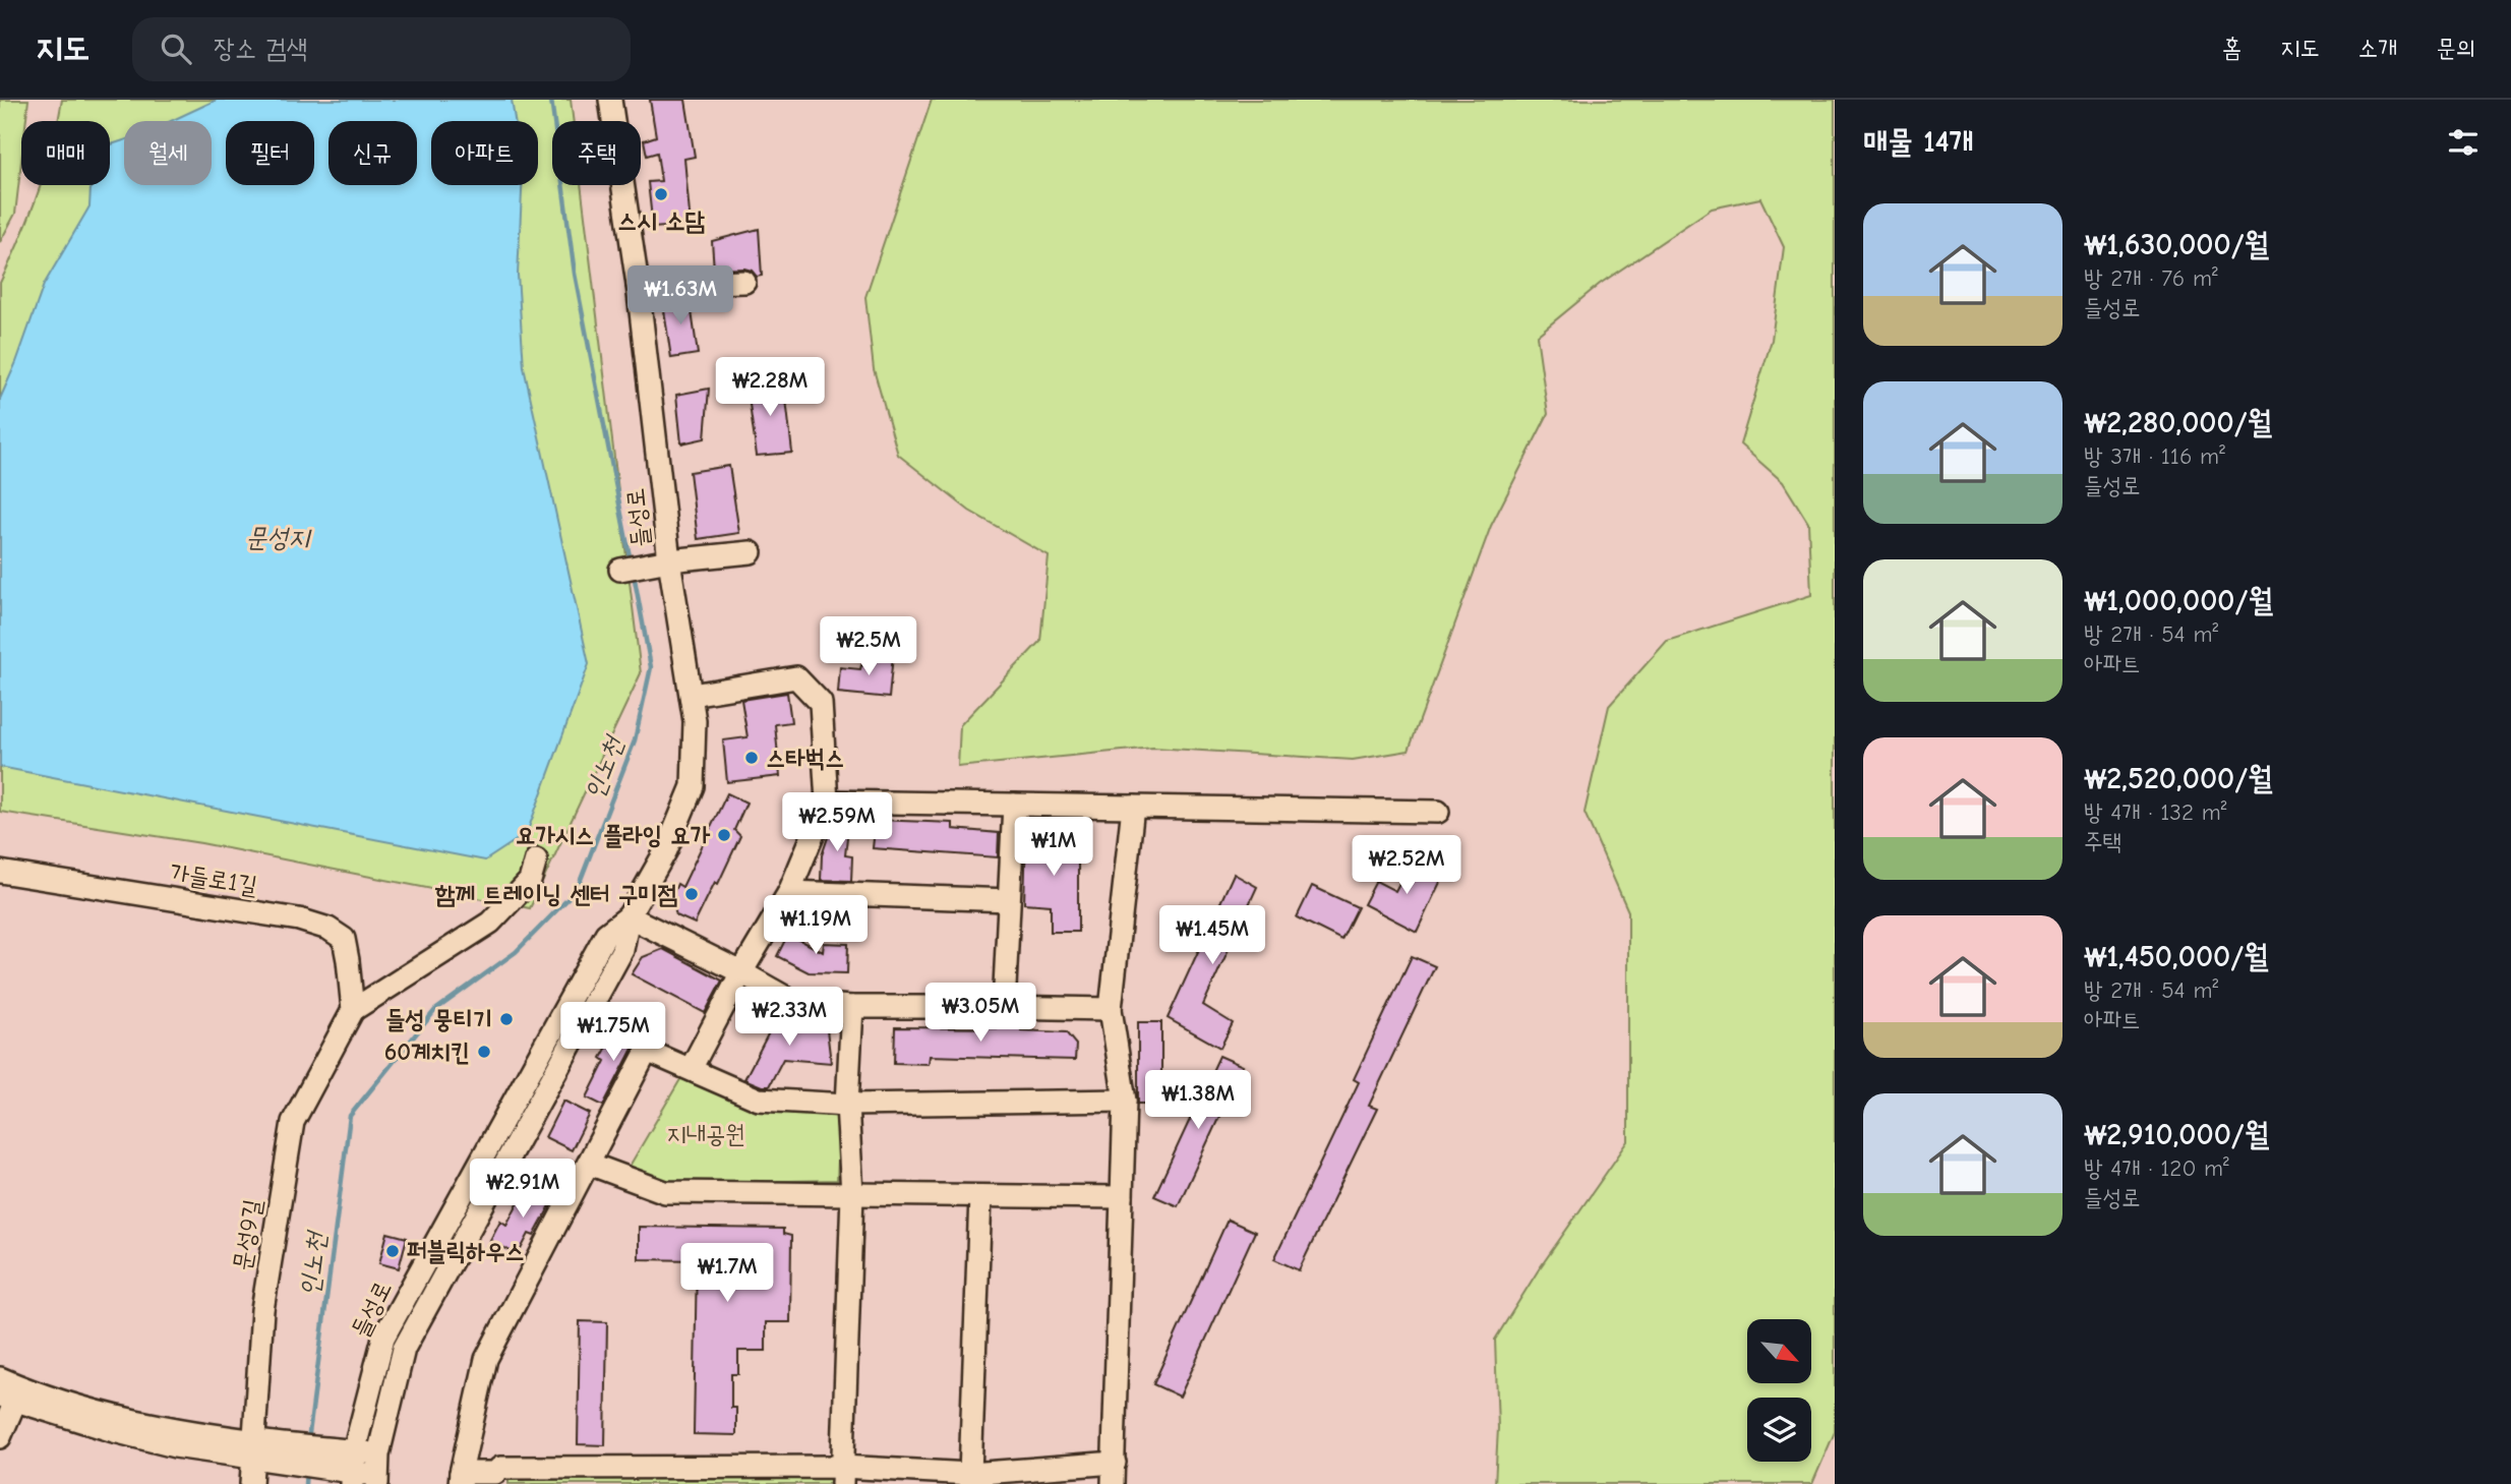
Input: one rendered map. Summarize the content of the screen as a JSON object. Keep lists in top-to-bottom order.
{
  "streets": {
    "street": ["들성로", "가들로1길", "문성9길"]
  },
  "crossings": [
    ["가들로1길", "문성9길"]
  ],
  "water": ["문성지", "인노천"],
  "parks": ["지내공원"],
  "places": [
    "스시 소담",
    "스타벅스",
    "요가시스 플라잉 요가",
    "함께 트레이닝 센터 구미점",
    "들성 뭉티기",
    "60계치킨",
    "퍼블릭하우스"
  ],
  "north": "bottom right",
  "page": {
    "header": "지도",
    "search": "장소 검색",
    "nav": [
      "홈",
      "지도",
      "소개",
      "문의"
    ],
    "heading": "매물 14개",
    "chip": [
      "매매",
      "월세",
      "필터",
      "신규",
      "아파트",
      "주택"
    ],
    "list": [
      {
        "name": "₩1,630,000/월",
        "note": "방 2개 · 76 m² · 들성로"
      },
      {
        "name": "₩2,280,000/월",
        "note": "방 3개 · 116 m² · 들성로"
      },
      {
        "name": "₩1,000,000/월",
        "note": "방 2개 · 54 m² · 아파트"
      },
      {
        "name": "₩2,520,000/월",
        "note": "방 4개 · 132 m² · 주택"
      },
      {
        "name": "₩1,450,000/월",
        "note": "방 2개 · 54 m² · 아파트"
      },
      {
        "name": "₩2,910,000/월",
        "note": "방 4개 · 120 m² · 들성로"
      }
    ],
    "price": [
      "₩1.63M",
      "₩2.28M",
      "₩2.5M",
      "₩2.59M",
      "₩1M",
      "₩2.52M",
      "₩1.19M",
      "₩1.45M",
      "₩3.05M",
      "₩2.33M",
      "₩1.75M",
      "₩1.38M",
      "₩2.91M",
      "₩1.7M"
    ]
  }
}
